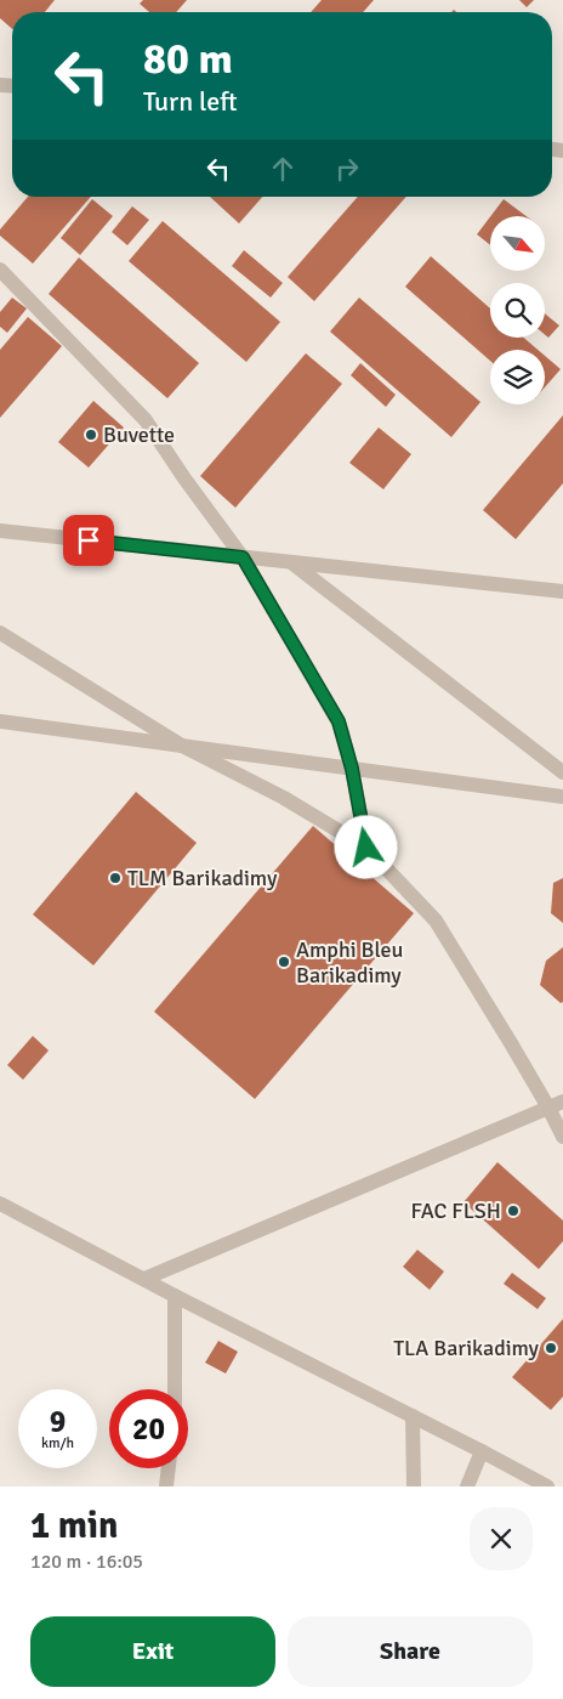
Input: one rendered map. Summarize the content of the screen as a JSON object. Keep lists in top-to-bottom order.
{
  "places": [
    "Buvette",
    "TLM Barikadimy",
    "Amphi Bleu Barikadimy",
    "FAC FLSH",
    "TLA Barikadimy"
  ],
  "north": "bottom right",
  "page": {
    "turn": ["80 m", "Turn left"],
    "speed": "9 km/h",
    "limit": "20",
    "heading": ["1 min", "120 m · 16:05"],
    "buttons": ["Exit", "Share"]
  }
}
